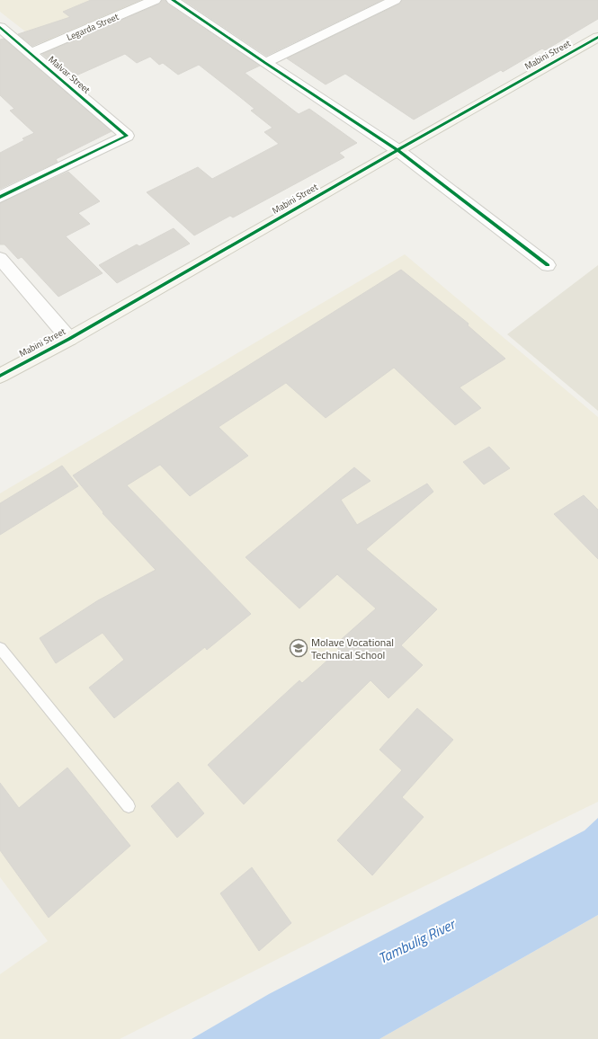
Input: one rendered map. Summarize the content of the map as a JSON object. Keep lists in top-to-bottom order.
{
  "streets": {
    "street": ["Legarda Street", "Mabini Street", "Malvar Street"]
  },
  "crossings": [
    ["Legarda Street", "Malvar Street"]
  ],
  "water": ["Tambulig River"],
  "places": {
    "school or university": ["Molave Vocational Technical School"]
  }
}
